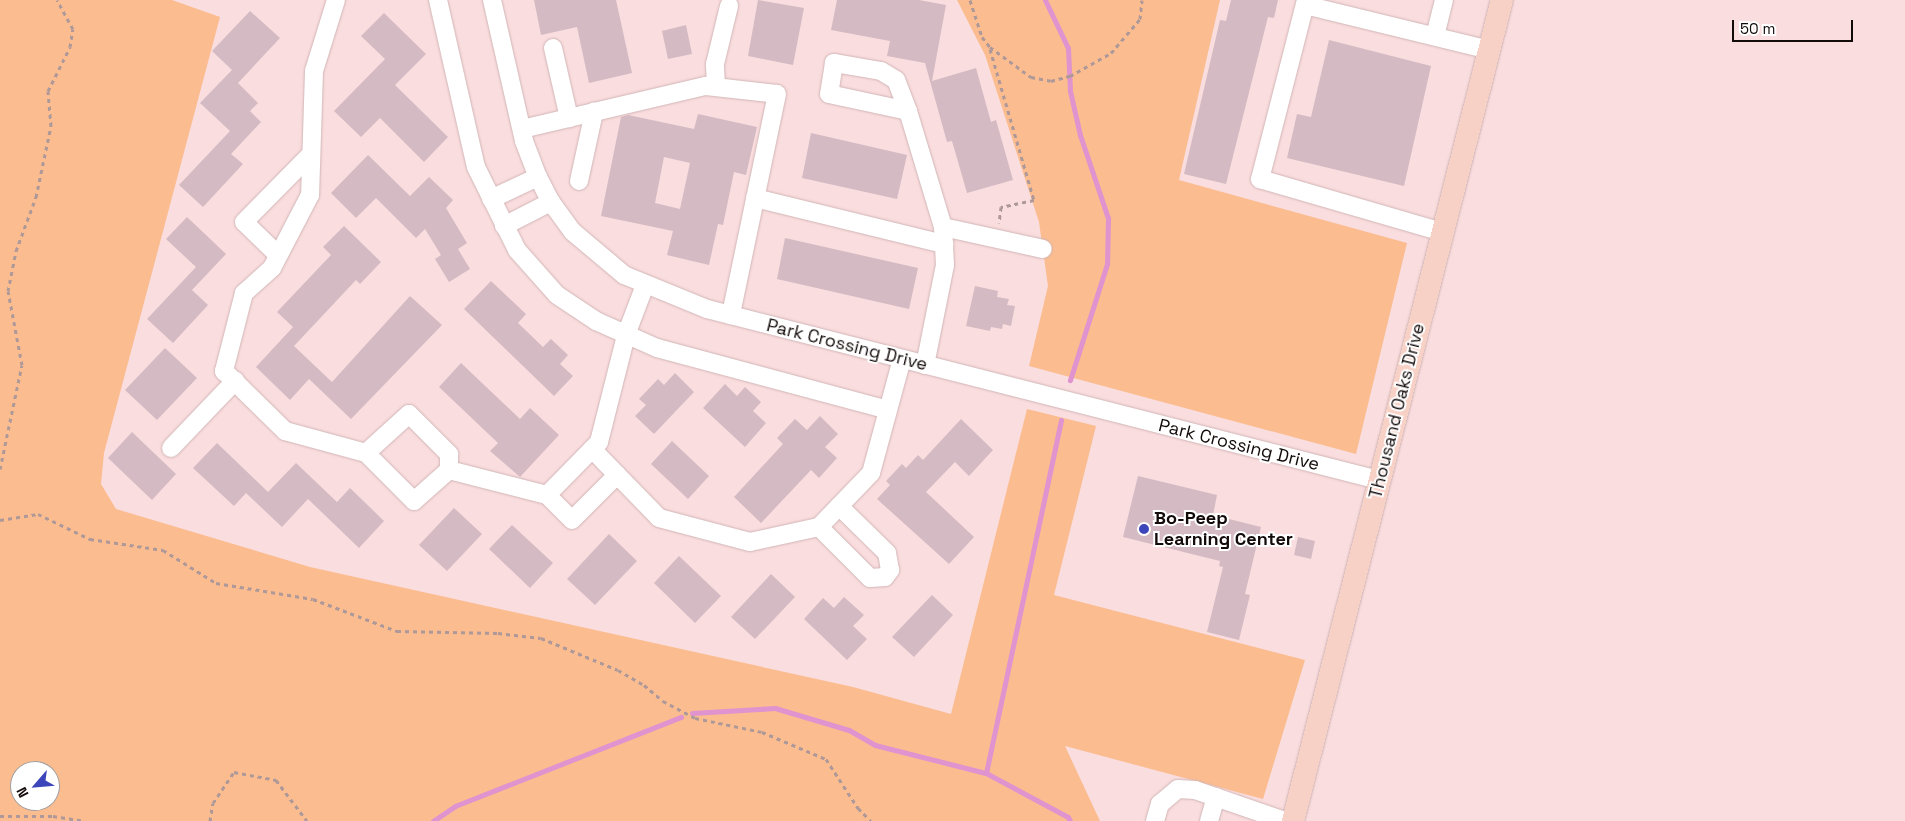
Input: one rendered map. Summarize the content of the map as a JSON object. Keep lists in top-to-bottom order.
{
  "streets": {
    "main road": ["Thousand Oaks Drive"],
    "street": ["Park Crossing Drive"]
  },
  "crossings": [
    ["Park Crossing Drive", "Thousand Oaks Drive"]
  ],
  "places": ["Bo-Peep Learning Center"],
  "scale_bar": "50 m",
  "north": "bottom left"
}
